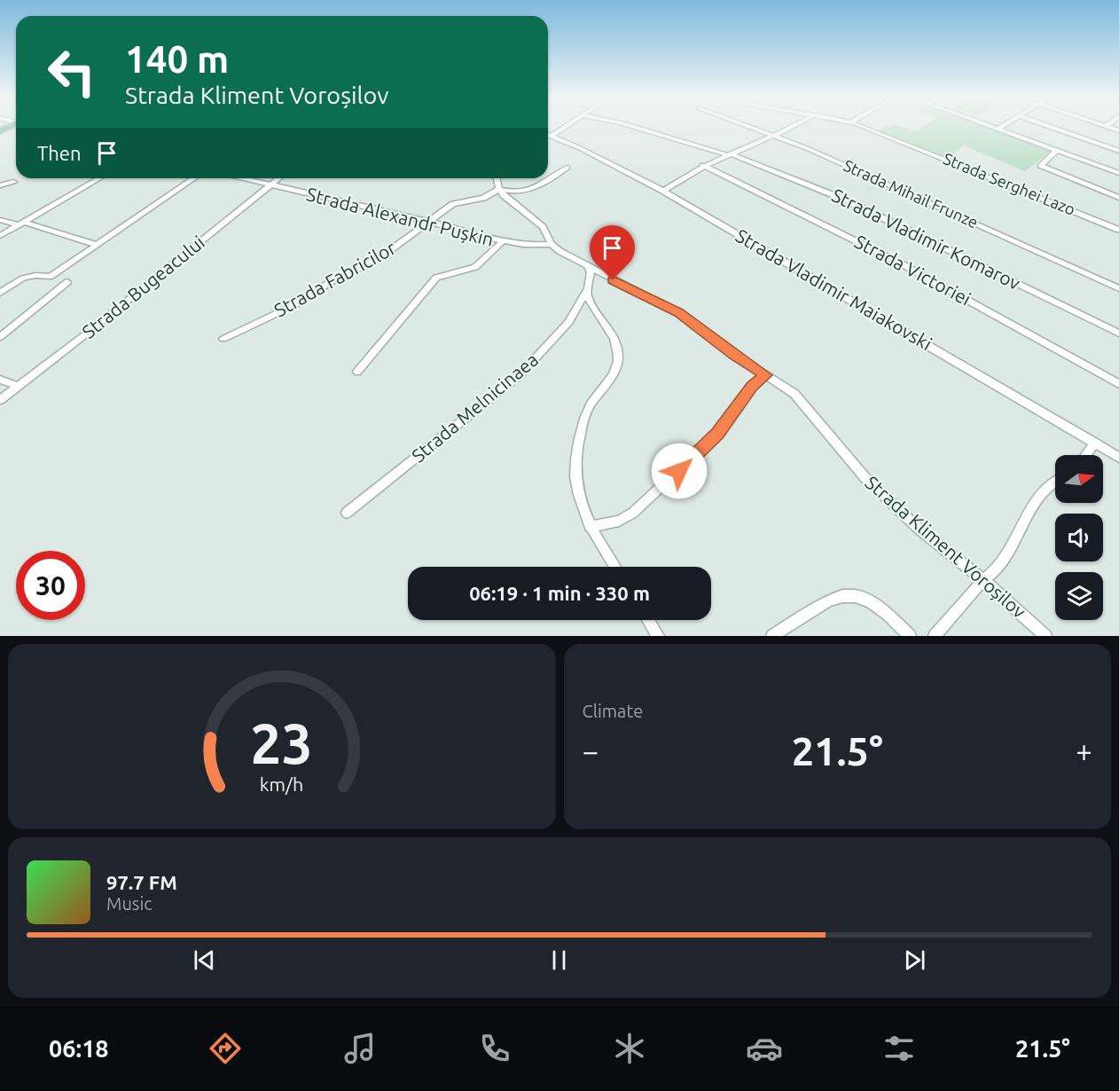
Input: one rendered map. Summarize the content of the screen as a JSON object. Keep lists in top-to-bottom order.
{
  "streets": {
    "street": [
      "Strada Serghei Lazo",
      "Strada Mihail Frunze",
      "Strada Alexandr Pușkin",
      "Strada Vladimir Komarov",
      "Strada Victoriei",
      "Strada Fabricilor",
      "Strada Bugeacului",
      "Strada Vladimir Maiakovski",
      "Strada Melnicinaea",
      "Strada Kliment Voroșilov"
    ]
  },
  "crossings": [
    ["Strada Alexandr Pușkin", "Strada Fabricilor"],
    ["Strada Alexandr Pușkin", "Strada Bugeacului"],
    ["Strada Alexandr Pușkin", "Strada Kliment Voroșilov"],
    ["Strada Fabricilor", "Strada Kliment Voroșilov"]
  ],
  "north": "right",
  "page": {
    "turn": ["140 m", "Strada Kliment Voroșilov"],
    "then": "Then",
    "limit": "30",
    "trip": "06:19 · 1 min · 330 m",
    "tile": "Climate",
    "heat": ["−", "21.5°", "+"],
    "song": ["97.7 FM", "Music"],
    "tabs": ["06:18", "21.5°"],
    "gauge": ["23", "km/h"]
  }
}
